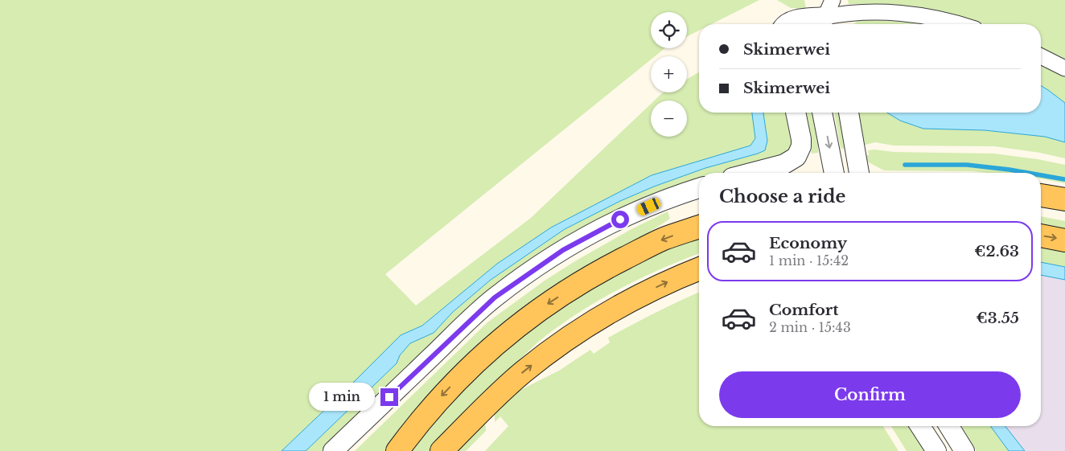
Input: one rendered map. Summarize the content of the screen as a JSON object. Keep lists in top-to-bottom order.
{
  "page": {
    "map_buttons": ["+", "−"],
    "banner": ["Skimerwei", "Skimerwei"],
    "heading": "Choose a ride",
    "list": [
      {
        "name": "Economy",
        "note": "1 min · 15:42",
        "value": "€2.63"
      },
      {
        "name": "Comfort",
        "note": "2 min · 15:43",
        "value": "€3.55"
      }
    ],
    "buttons": "Confirm",
    "bubble": "1 min"
  }
}
